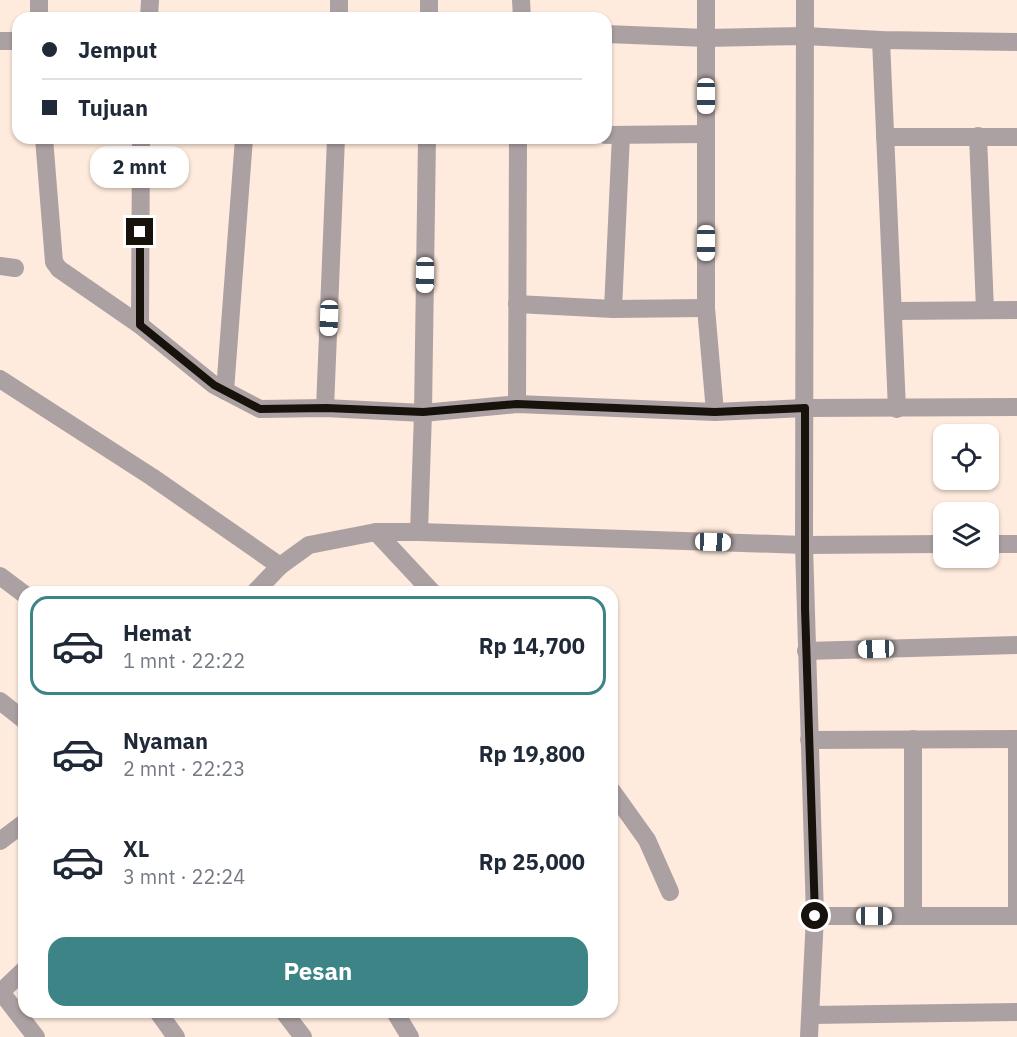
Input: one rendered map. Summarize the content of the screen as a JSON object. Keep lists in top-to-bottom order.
{
  "page": {
    "banner": ["Jemput", "Tujuan"],
    "bubble": "2 mnt",
    "list": [
      {
        "name": "Hemat",
        "note": "1 mnt · 22:22",
        "value": "Rp 14,700"
      },
      {
        "name": "Nyaman",
        "note": "2 mnt · 22:23",
        "value": "Rp 19,800"
      },
      {
        "name": "XL",
        "note": "3 mnt · 22:24",
        "value": "Rp 25,000"
      }
    ],
    "buttons": "Pesan"
  }
}
